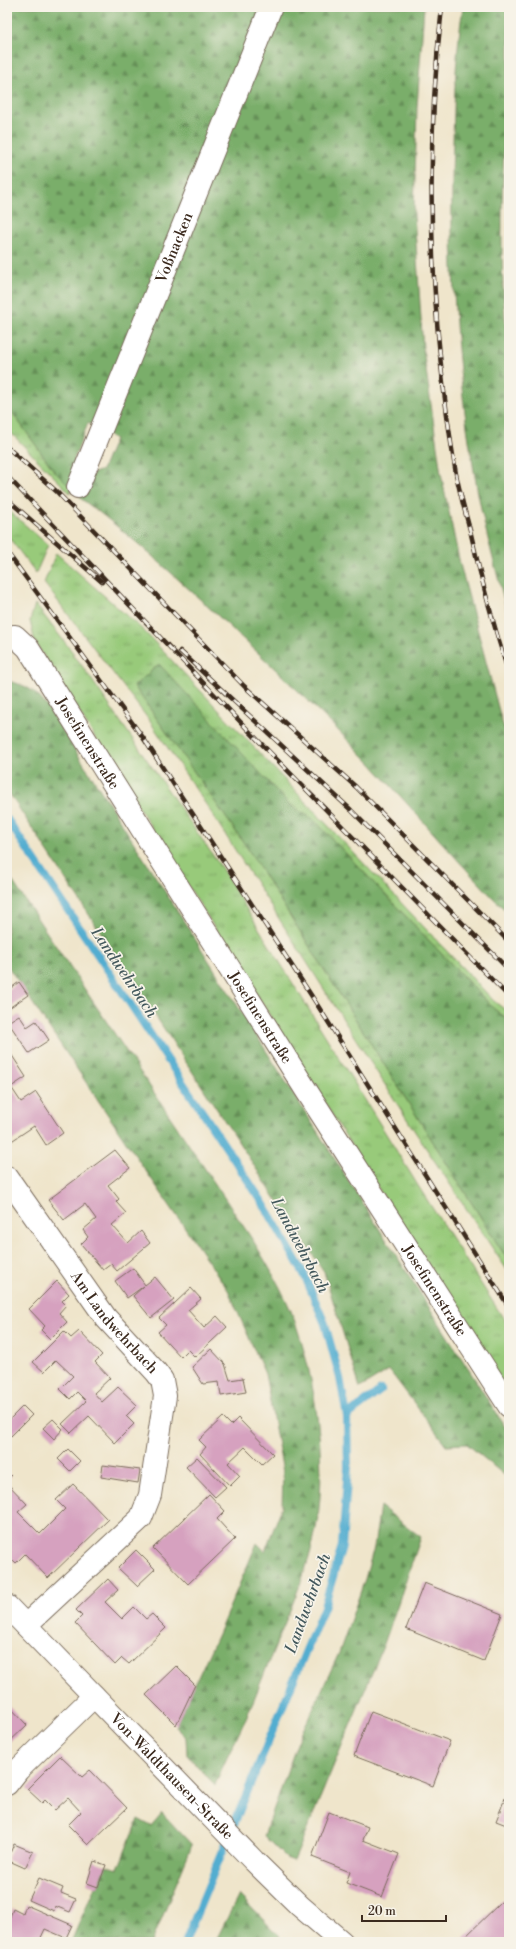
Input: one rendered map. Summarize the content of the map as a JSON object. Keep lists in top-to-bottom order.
{
  "streets": {
    "street": [
      "Voßnacken",
      "Josefinenstraße",
      "Am Landwehrbach",
      "Von-Waldthausen-Straße"
    ]
  },
  "crossings": [
    ["Am Landwehrbach", "Von-Waldthausen-Straße"]
  ],
  "water": ["Landwehrbach"],
  "scale_bar": "20 m"
}
